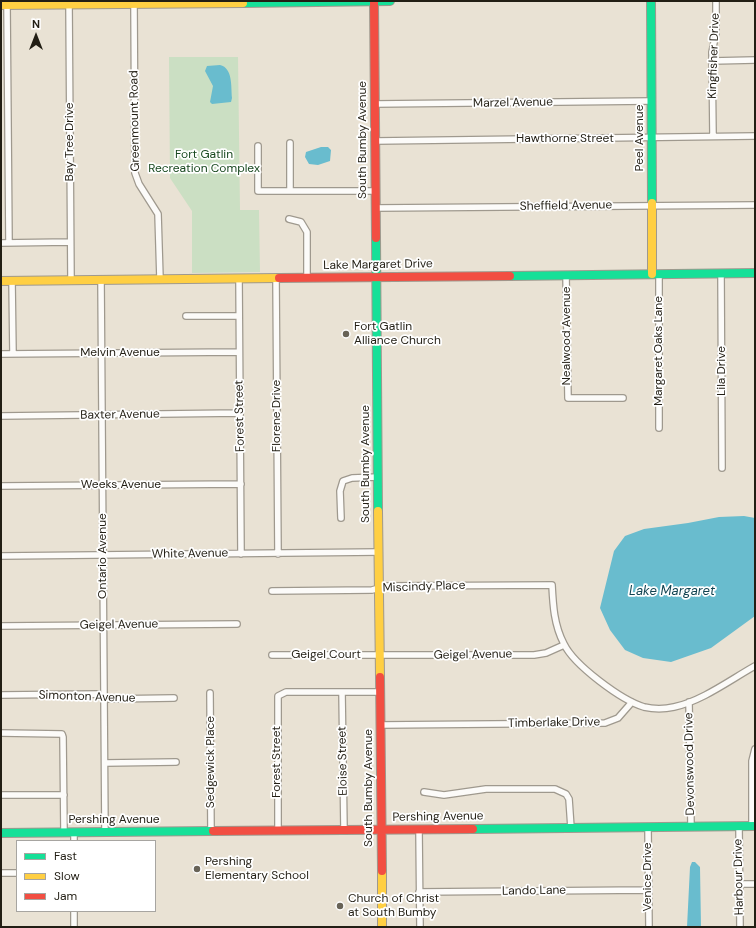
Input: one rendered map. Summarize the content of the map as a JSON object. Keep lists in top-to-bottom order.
{
  "streets": {
    "street": [
      "Kingfisher Drive",
      "Marzel Avenue",
      "Greenmount Road",
      "Peel Avenue",
      "Hawthorne Street",
      "South Bumby Avenue",
      "Bay Tree Drive",
      "Sheffield Avenue",
      "Lake Margaret Drive",
      "Nealwood Avenue",
      "Margaret Oaks Lane",
      "Melvin Avenue",
      "Lila Drive",
      "Baxter Avenue",
      "Forest Street",
      "Florene Drive",
      "Weeks Avenue",
      "White Avenue",
      "Ontario Avenue",
      "Miscindy Place",
      "Geigel Avenue",
      "Geigel Court",
      "Simonton Avenue",
      "Timberlake Drive",
      "Eloise Street",
      "Sedgewick Place",
      "Devonswood Drive",
      "Pershing Avenue",
      "Venice Drive",
      "Harbour Drive",
      "Lando Lane"
    ]
  },
  "crossings": [
    ["Kingfisher Drive", "Hawthorne Street"],
    ["Marzel Avenue", "Peel Avenue"],
    ["Marzel Avenue", "South Bumby Avenue"],
    ["Greenmount Road", "Lake Margaret Drive"],
    ["Peel Avenue", "Hawthorne Street"],
    ["Peel Avenue", "Sheffield Avenue"],
    ["Peel Avenue", "Lake Margaret Drive"],
    ["Peel Avenue", "Margaret Oaks Lane"],
    ["Hawthorne Street", "South Bumby Avenue"],
    ["South Bumby Avenue", "Sheffield Avenue"],
    ["South Bumby Avenue", "Lake Margaret Drive"],
    ["South Bumby Avenue", "White Avenue"],
    ["South Bumby Avenue", "Miscindy Place"],
    ["South Bumby Avenue", "Geigel Avenue"],
    ["South Bumby Avenue", "Geigel Court"],
    ["South Bumby Avenue", "Timberlake Drive"],
    ["South Bumby Avenue", "Pershing Avenue"],
    ["Bay Tree Drive", "Lake Margaret Drive"],
    ["Lake Margaret Drive", "Nealwood Avenue"],
    ["Lake Margaret Drive", "Margaret Oaks Lane"],
    ["Lake Margaret Drive", "Lila Drive"],
    ["Lake Margaret Drive", "Forest Street"],
    ["Lake Margaret Drive", "Florene Drive"],
    ["Lake Margaret Drive", "Ontario Avenue"],
    ["Melvin Avenue", "Forest Street"],
    ["Melvin Avenue", "Ontario Avenue"],
    ["Baxter Avenue", "Forest Street"],
    ["Baxter Avenue", "Ontario Avenue"],
    ["Forest Street", "Weeks Avenue"],
    ["Forest Street", "White Avenue"],
    ["Forest Street", "Eloise Street"],
    ["Forest Street", "Pershing Avenue"],
    ["Florene Drive", "White Avenue"],
    ["Weeks Avenue", "Ontario Avenue"],
    ["White Avenue", "Ontario Avenue"],
    ["Ontario Avenue", "Geigel Avenue"],
    ["Ontario Avenue", "Simonton Avenue"],
    ["Ontario Avenue", "Pershing Avenue"],
    ["Miscindy Place", "Geigel Avenue"],
    ["Geigel Avenue", "Geigel Court"],
    ["Eloise Street", "Pershing Avenue"],
    ["Sedgewick Place", "Pershing Avenue"],
    ["Devonswood Drive", "Pershing Avenue"],
    ["Pershing Avenue", "Venice Drive"],
    ["Pershing Avenue", "Harbour Drive"],
    ["Venice Drive", "Lando Lane"]
  ],
  "water": ["Lake Margaret"],
  "parks": ["Fort Gatlin Recreation Complex"],
  "places": ["Fort Gatlin Alliance Church", "Pershing Elementary School", "Church of Christ at South Bumby"],
  "legend": ["Fast", "Slow", "Jam"],
  "north": "top"
}
